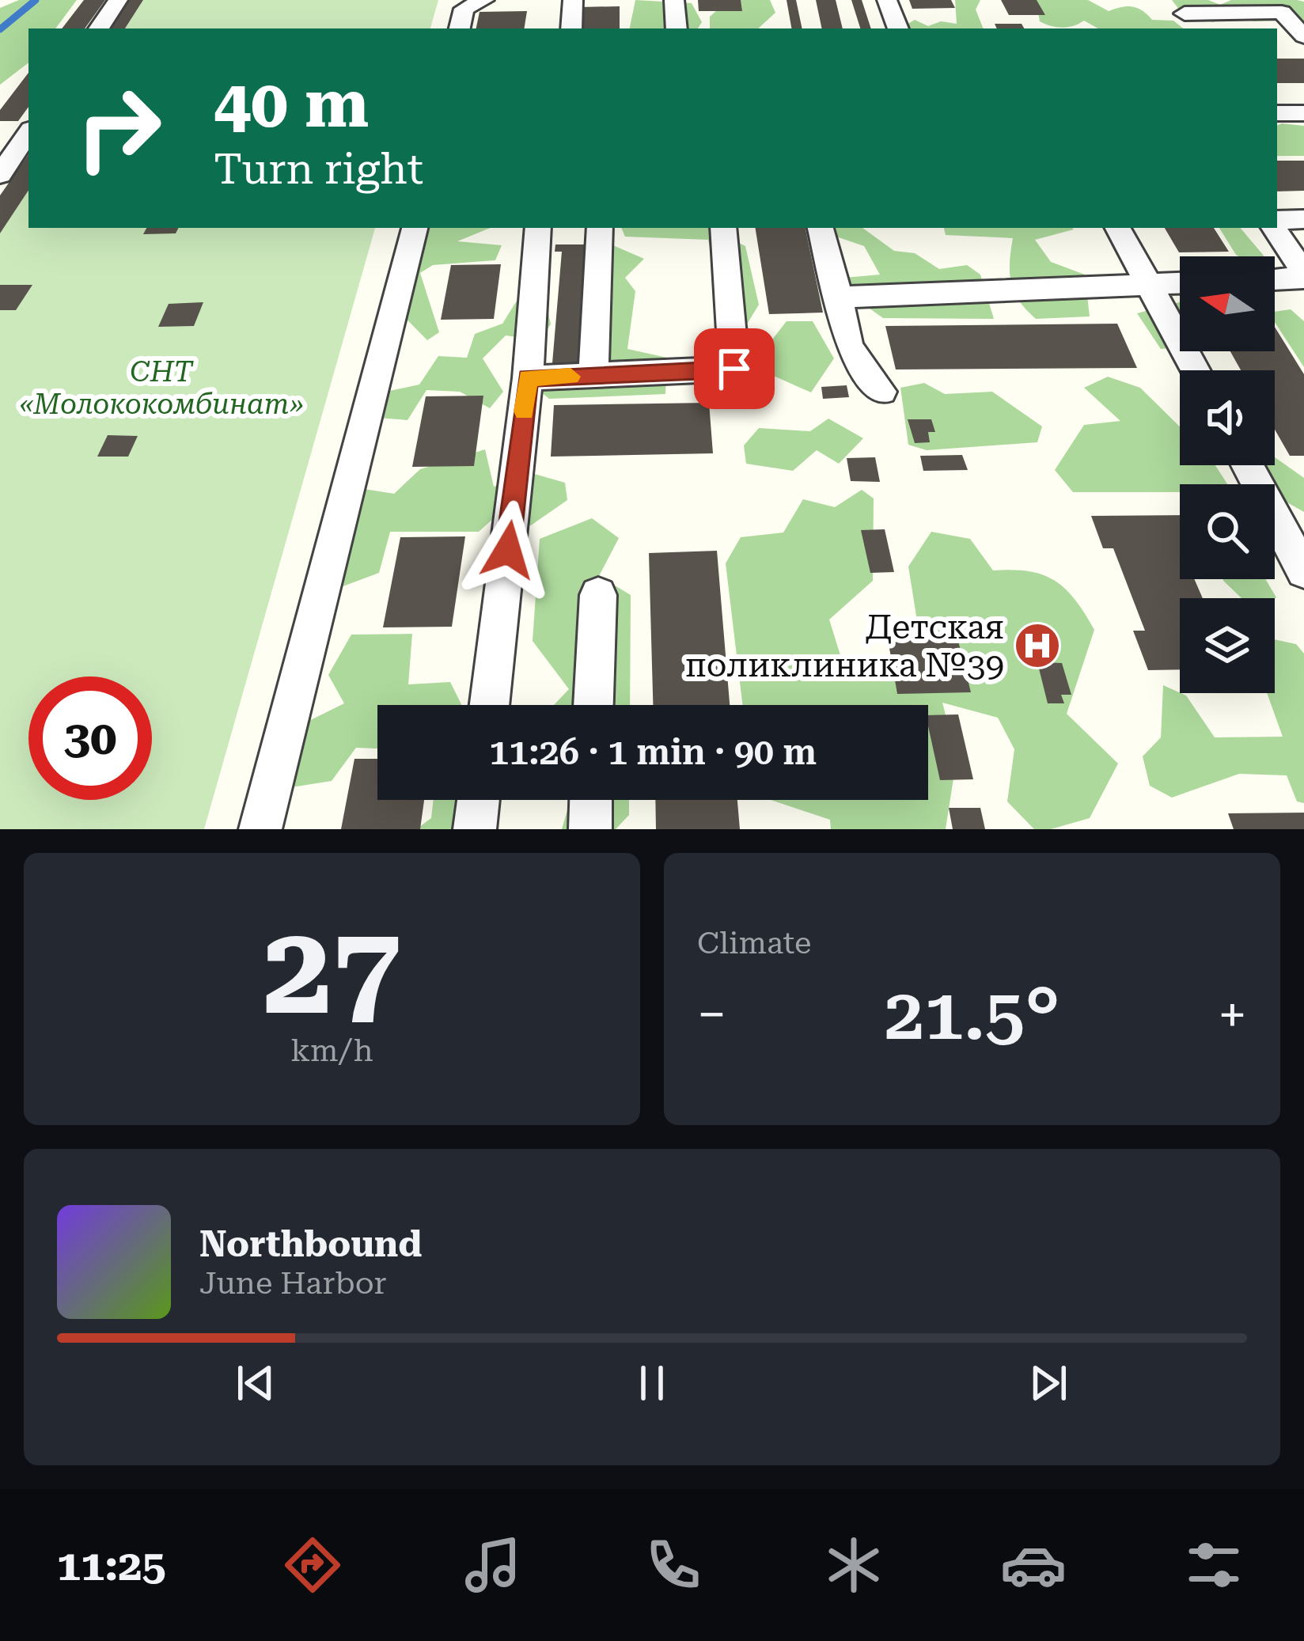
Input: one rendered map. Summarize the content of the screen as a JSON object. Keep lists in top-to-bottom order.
{
  "parks": ["СНТ «Молококомбинат»"],
  "places": {
    "hospital": ["Детская поликлиника №39"]
  },
  "north": "left",
  "page": {
    "turn": ["40 m", "Turn right"],
    "limit": "30",
    "trip": "11:26 · 1 min · 90 m",
    "tile": [
      ["27", "km/h"],
      "Climate"
    ],
    "heat": ["−", "21.5°", "+"],
    "song": ["Northbound", "June Harbor"],
    "tabs": "11:25"
  }
}
